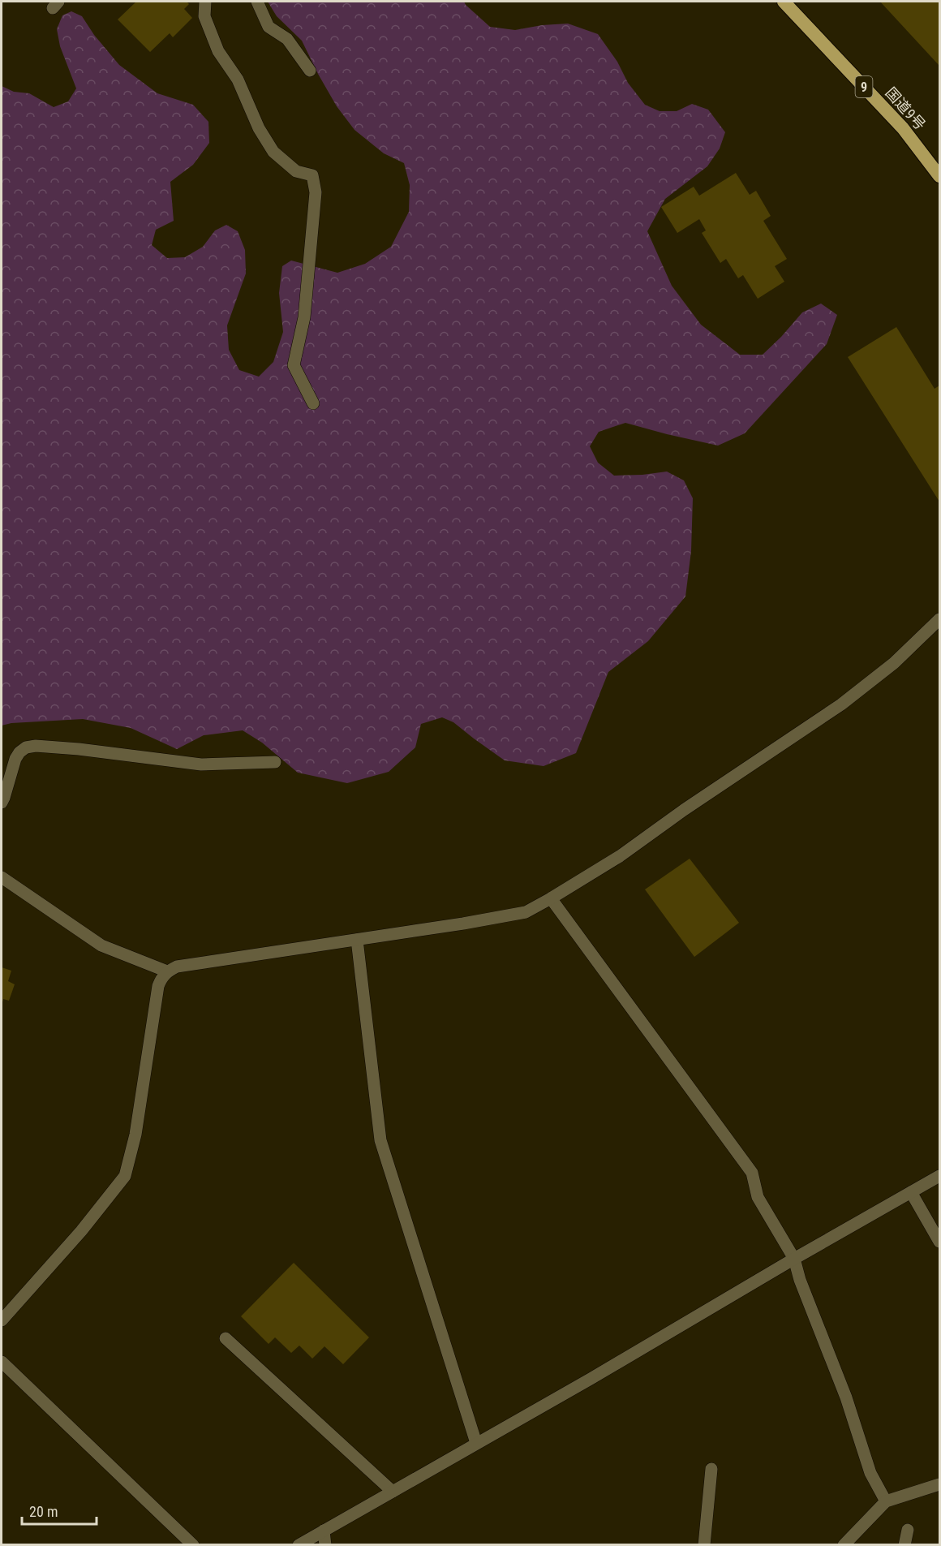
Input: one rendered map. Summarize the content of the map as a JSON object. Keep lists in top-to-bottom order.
{
  "streets": {
    "highway": ["9", "国道9号"]
  },
  "scale_bar": "20 m"
}
